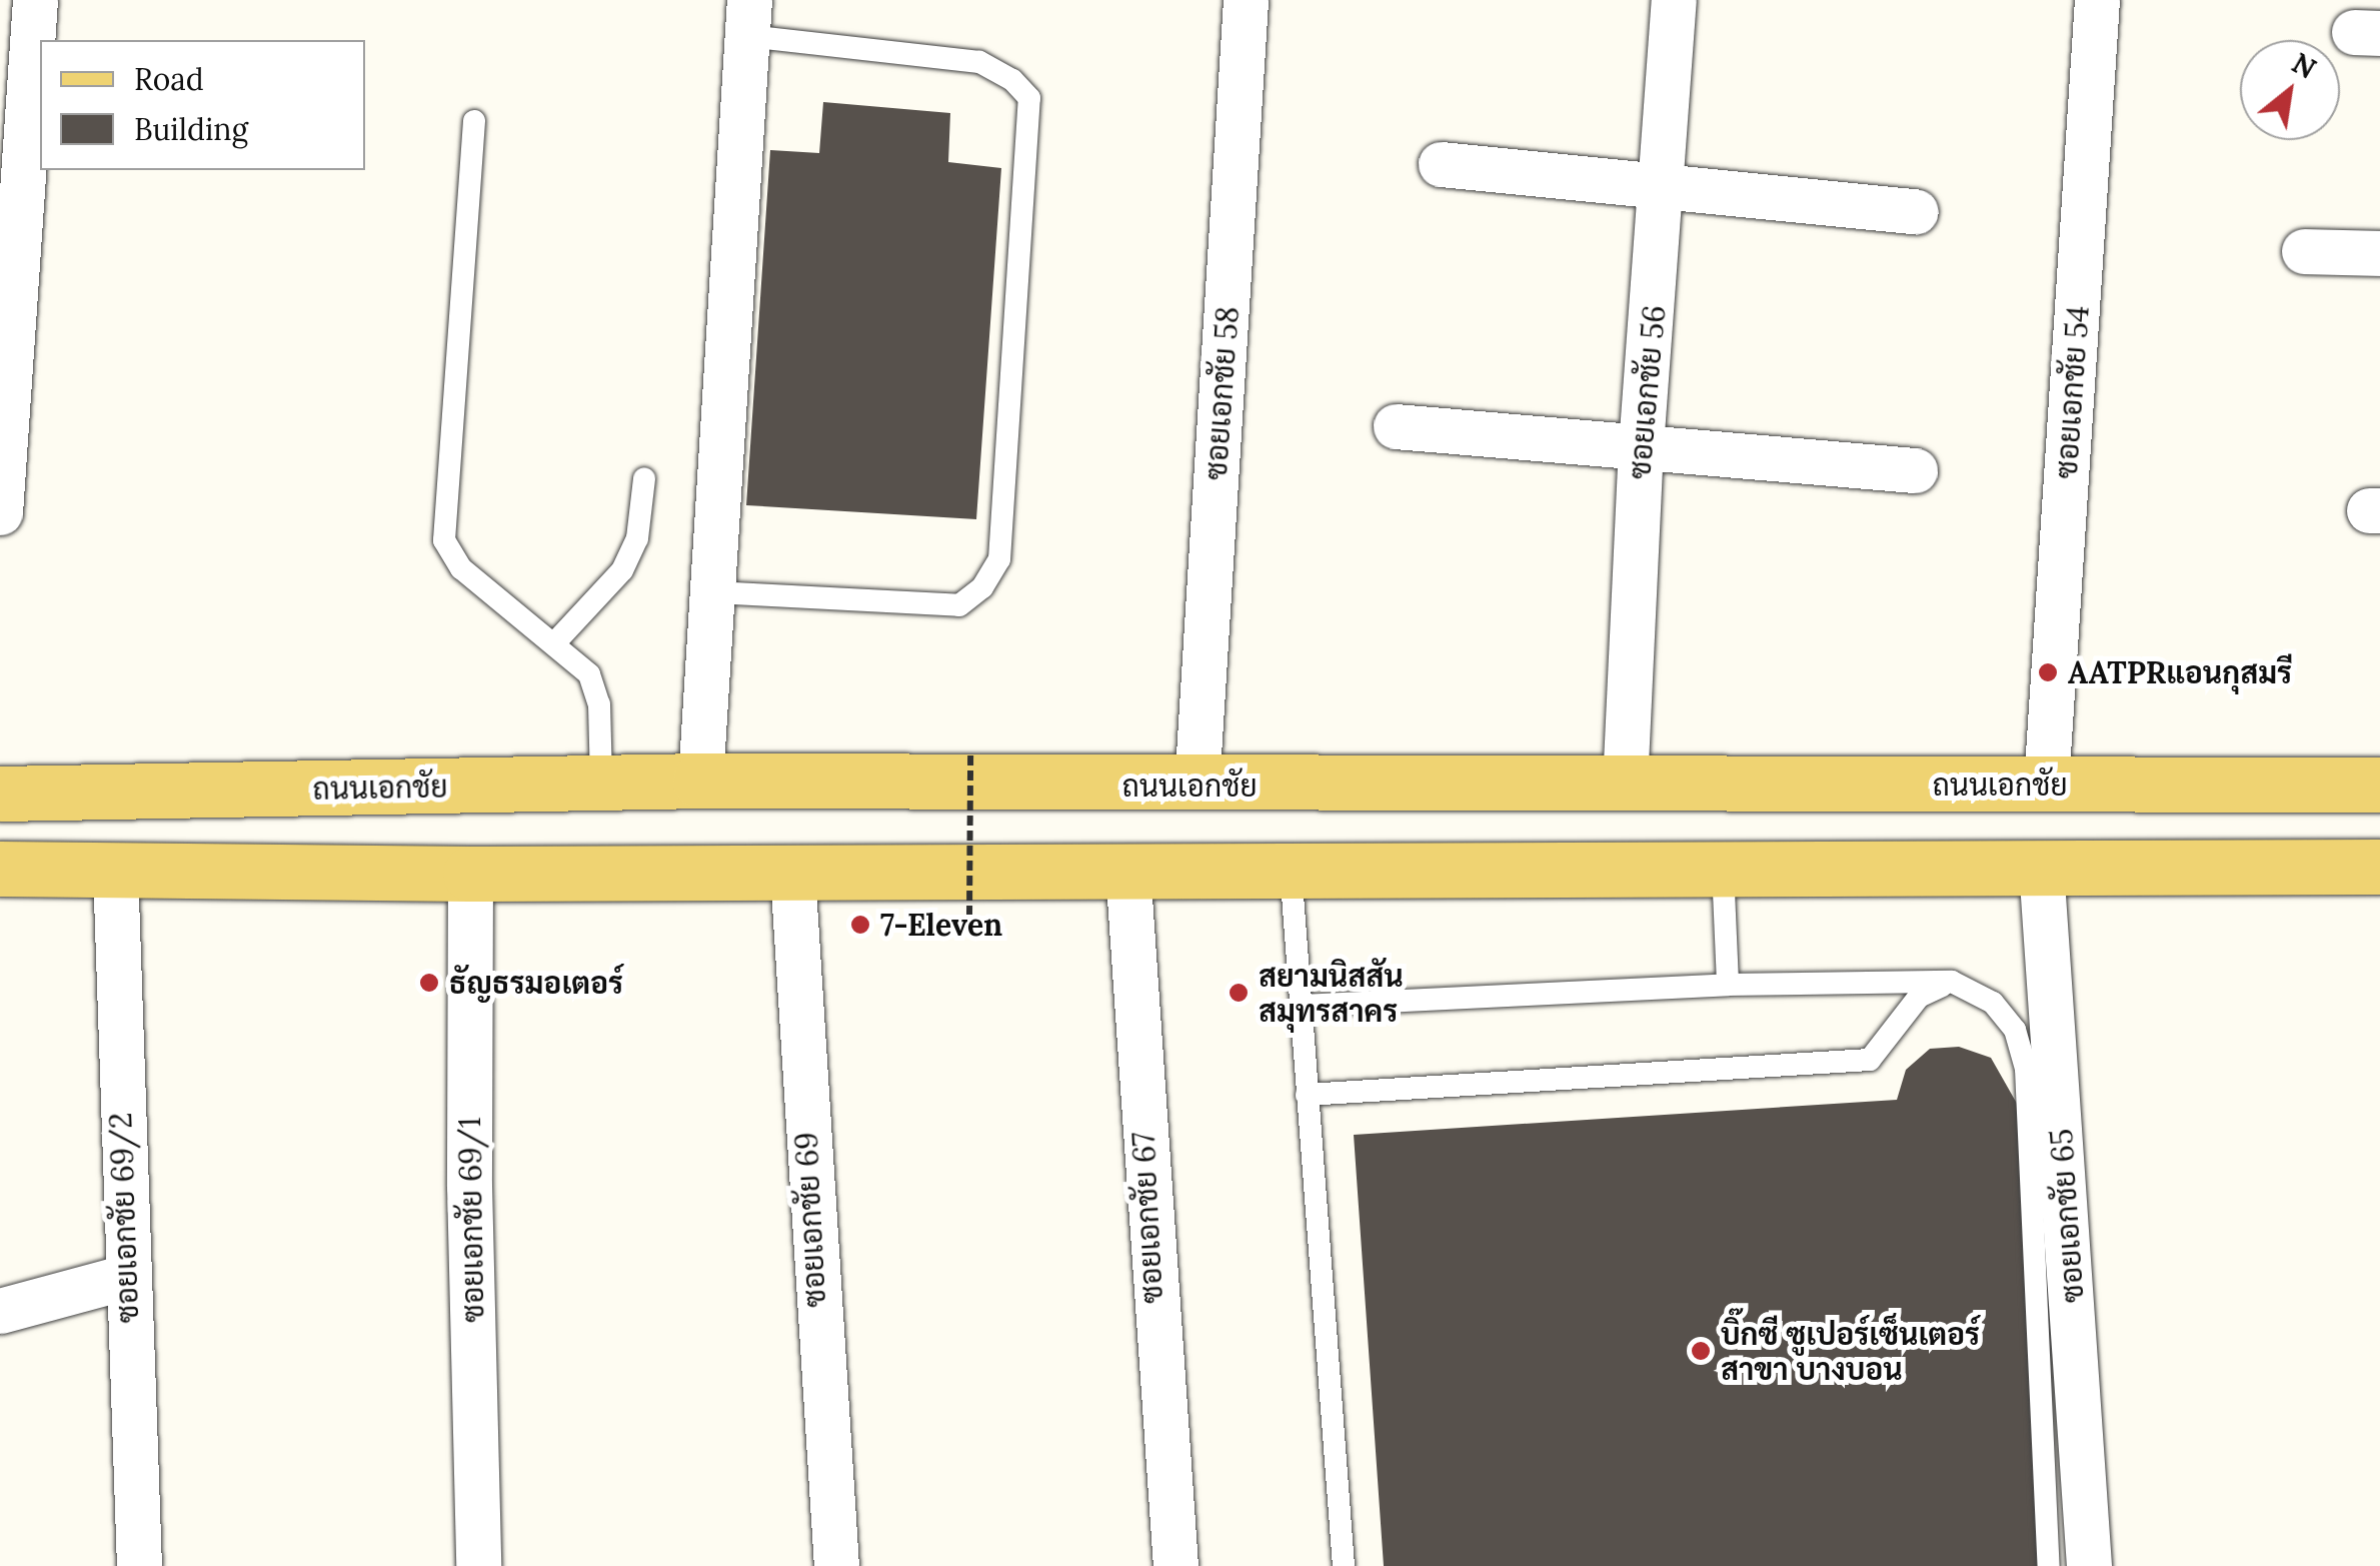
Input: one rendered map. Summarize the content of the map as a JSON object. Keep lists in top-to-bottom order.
{
  "streets": {
    "main road": ["ถนนเอกชัย"],
    "street": [
      "ซอยเอกชัย 56",
      "ซอยเอกชัย 54",
      "ซอยเอกชัย 58",
      "ซอยเอกชัย 65",
      "ซอยเอกชัย 69/2",
      "ซอยเอกชัย 67",
      "ซอยเอกชัย 69/1",
      "ซอยเอกชัย 69"
    ]
  },
  "crossings": [
    ["ซอยเอกชัย 56", "ถนนเอกชัย"],
    ["ซอยเอกชัย 54", "ถนนเอกชัย"],
    ["ซอยเอกชัย 58", "ถนนเอกชัย"]
  ],
  "places": [
    "AATPRแอนกุสมรี",
    "7-Eleven",
    "ธัญธรมอเตอร์",
    "สยามนิสสัน สมุทรสาคร",
    "บิ๊กซี ซูเปอร์เซ็นเตอร์ สาขา บางบอน"
  ],
  "legend": ["Road", "Building"],
  "north": "top right"
}
